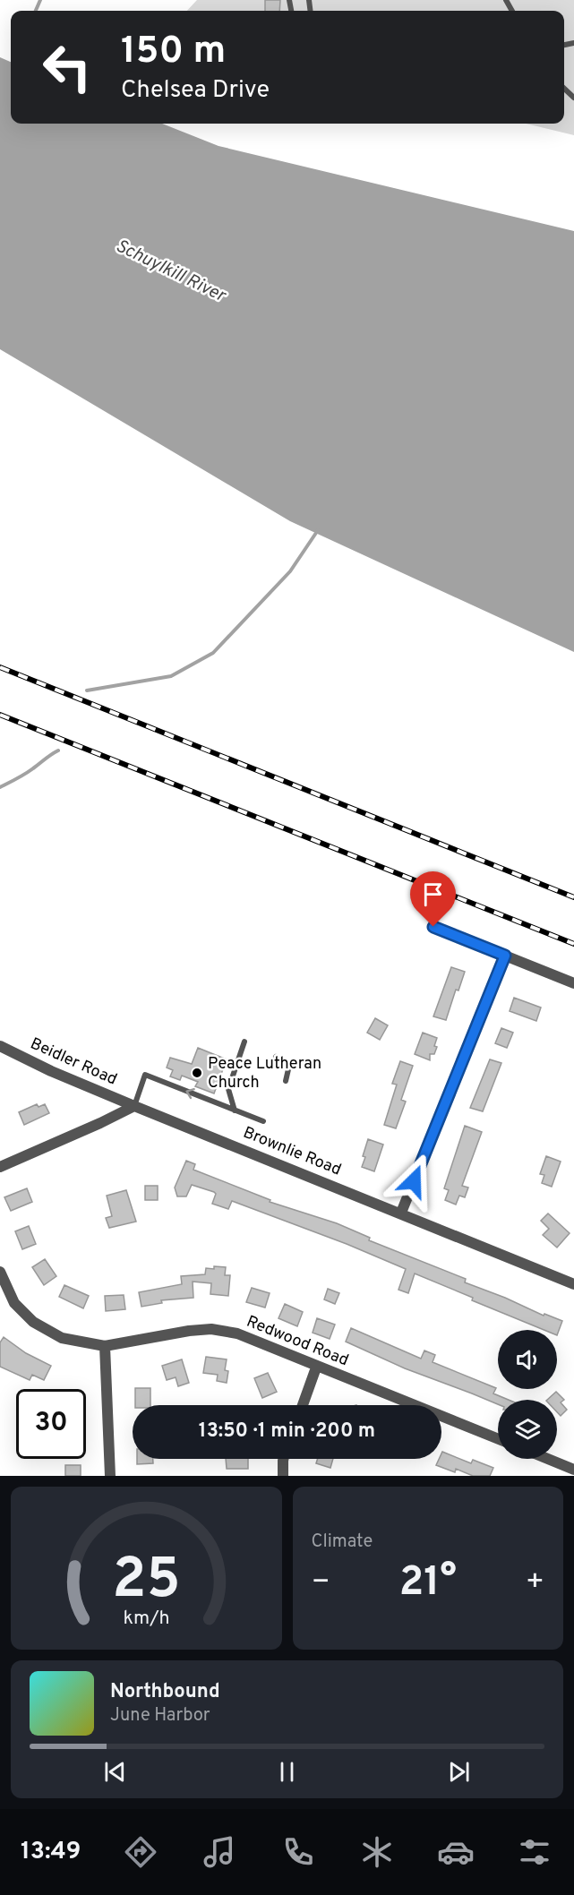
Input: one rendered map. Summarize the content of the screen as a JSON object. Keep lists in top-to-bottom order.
{
  "streets": {
    "street": ["Beidler Road", "Brownlie Road", "Redwood Road"]
  },
  "crossings": [
    ["Beidler Road", "Brownlie Road"]
  ],
  "water": ["Schuylkill River"],
  "places": ["Peace Lutheran Church"],
  "page": {
    "turn": ["150 m", "Chelsea Drive"],
    "limit": "30",
    "trip": "13:50 · 1 min · 200 m",
    "tile": "Climate",
    "heat": ["−", "21°", "+"],
    "song": ["Northbound", "June Harbor"],
    "tabs": "13:49",
    "gauge": ["25", "km/h"]
  }
}
